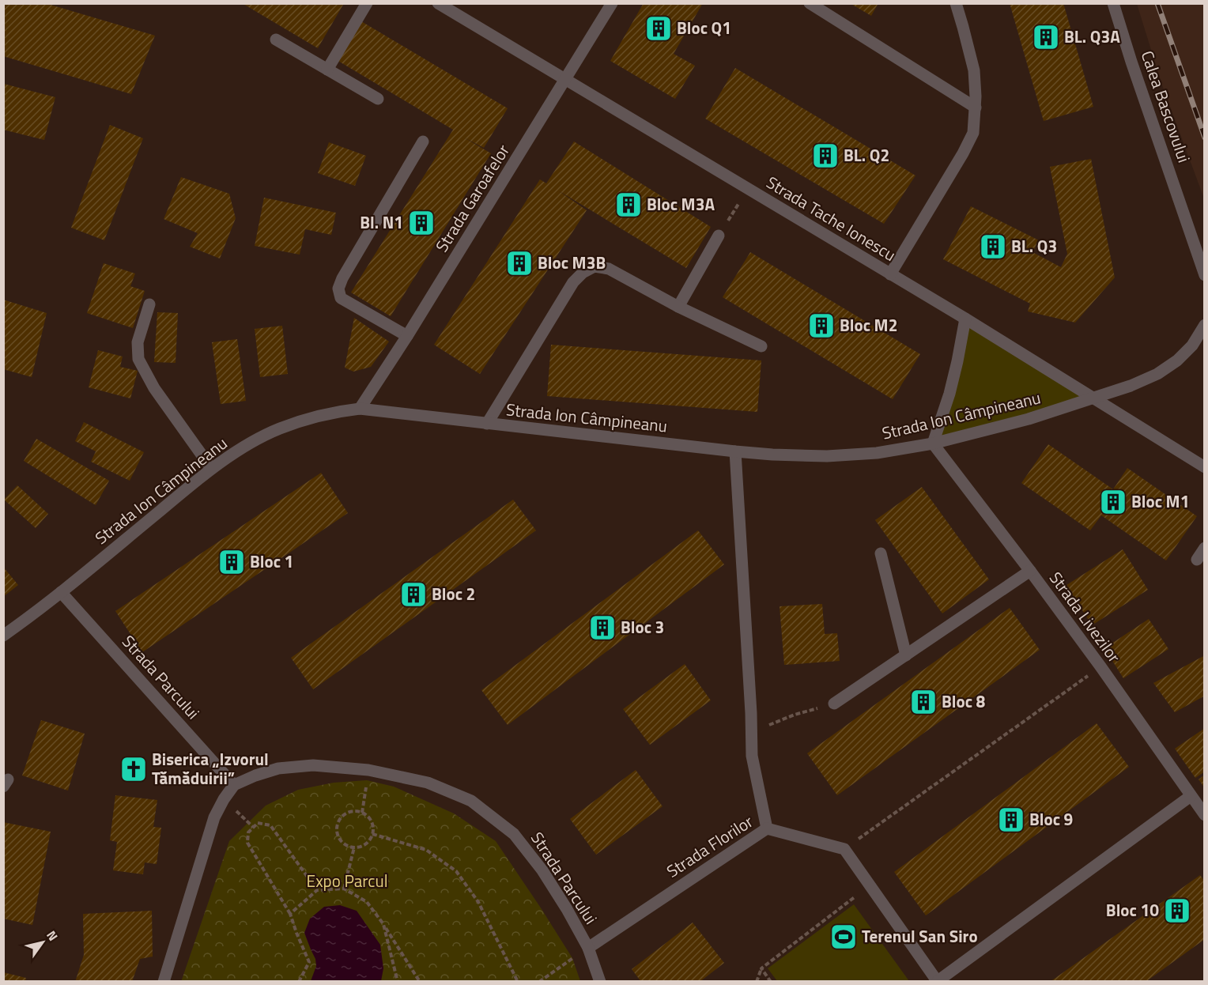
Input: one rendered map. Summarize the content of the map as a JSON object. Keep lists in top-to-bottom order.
{
  "streets": {
    "street": [
      "Calea Bascovului",
      "Strada Garoafelor",
      "Strada Tache Ionescu",
      "Strada Ion Câmpineanu",
      "Strada Livezilor",
      "Strada Parcului",
      "Strada Florilor"
    ]
  },
  "crossings": [
    ["Strada Garoafelor", "Strada Tache Ionescu"],
    ["Strada Garoafelor", "Strada Ion Câmpineanu"],
    ["Strada Tache Ionescu", "Strada Ion Câmpineanu"],
    ["Strada Ion Câmpineanu", "Strada Livezilor"],
    ["Strada Ion Câmpineanu", "Strada Parcului"],
    ["Strada Parcului", "Strada Florilor"]
  ],
  "parks": ["Expo Parcul"],
  "places": {
    "building": [
      "Bloc Q1",
      "BL. Q3A",
      "BL. Q2",
      "Bloc M3A",
      "Bl. N1",
      "BL. Q3",
      "Bloc M3B",
      "Bloc M2",
      "Bloc M1",
      "Bloc 1",
      "Bloc 2",
      "Bloc 3",
      "Bloc 8",
      "Bloc 9",
      "Bloc 10"
    ],
    "church": ["Biserica „Izvorul Tămăduirii”"],
    "sports": ["Terenul San Siro"]
  },
  "north": "top right"
}
